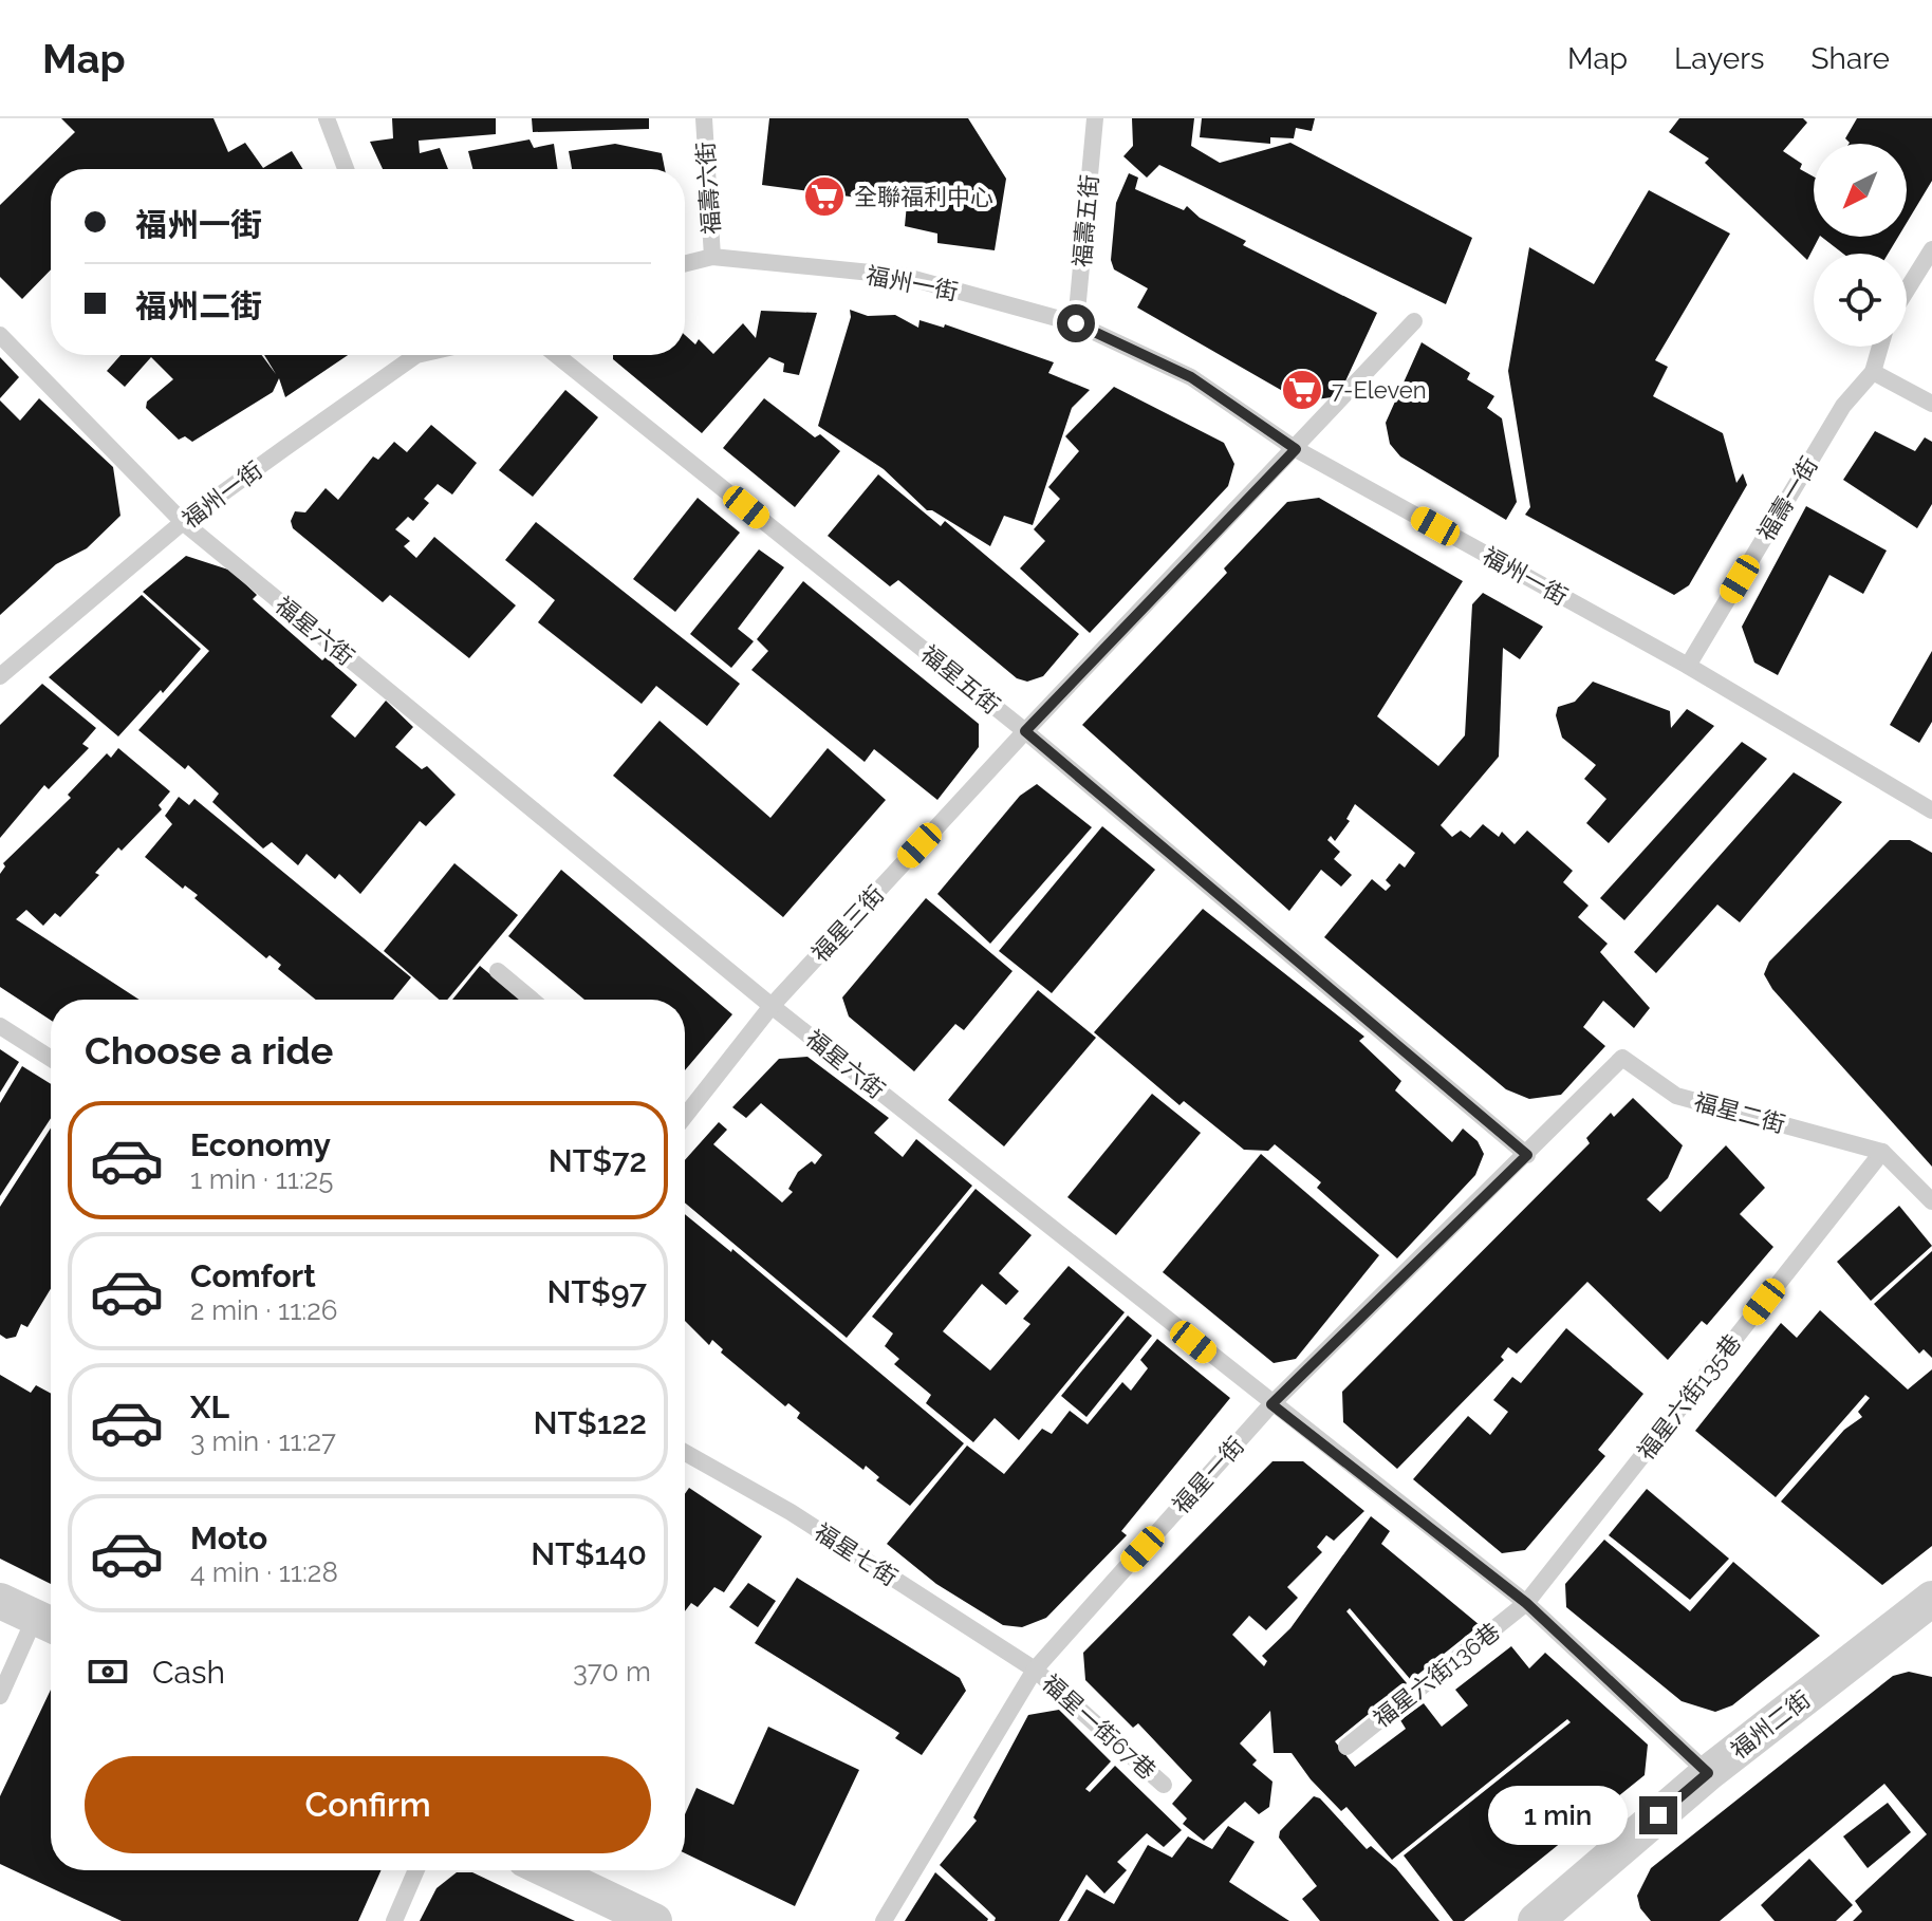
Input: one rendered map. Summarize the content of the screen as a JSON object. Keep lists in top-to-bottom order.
{
  "streets": {
    "street": ["福州二街"],
    "lane": [
      "福壽六街",
      "福壽五街",
      "福州一街",
      "福壽一街",
      "福星六街",
      "福星五街",
      "福星三街",
      "福星二街",
      "福星六街135巷",
      "福星一街",
      "福星七街",
      "福星六街136巷",
      "福星一街67巷"
    ]
  },
  "crossings": [
    ["福壽六街", "福州一街"],
    ["福壽五街", "福州一街"],
    ["福州一街", "福壽一街"],
    ["福州一街", "福星六街"],
    ["福州一街", "福星三街"],
    ["福星六街", "福星三街"],
    ["福星六街", "福星六街135巷"],
    ["福星六街", "福星一街"],
    ["福星六街", "福星六街136巷"],
    ["福星六街", "福州二街"],
    ["福星五街", "福星三街"],
    ["福星五街", "福星二街"],
    ["福星五街", "福星一街"],
    ["福星二街", "福星六街135巷"],
    ["福星二街", "福星一街"],
    ["福星六街135巷", "福星六街136巷"],
    ["福星一街", "福星七街"],
    ["福星一街", "福星一街67巷"],
    ["福星七街", "福星一街67巷"]
  ],
  "places": {
    "supermarket": ["全聯福利中心", "7-Eleven"]
  },
  "north": "bottom left",
  "page": {
    "header": "Map",
    "nav": ["Map", "Layers", "Share"],
    "banner": ["福州一街", "福州二街"],
    "heading": "Choose a ride",
    "list": [
      {
        "name": "Economy",
        "note": "1 min · 11:25",
        "value": "NT$72"
      },
      {
        "name": "Comfort",
        "note": "2 min · 11:26",
        "value": "NT$97"
      },
      {
        "name": "XL",
        "note": "3 min · 11:27",
        "value": "NT$122"
      },
      {
        "name": "Moto",
        "note": "4 min · 11:28",
        "value": "NT$140"
      }
    ],
    "pay": ["Cash", "370 m"],
    "buttons": "Confirm",
    "bubble": "1 min"
  }
}
